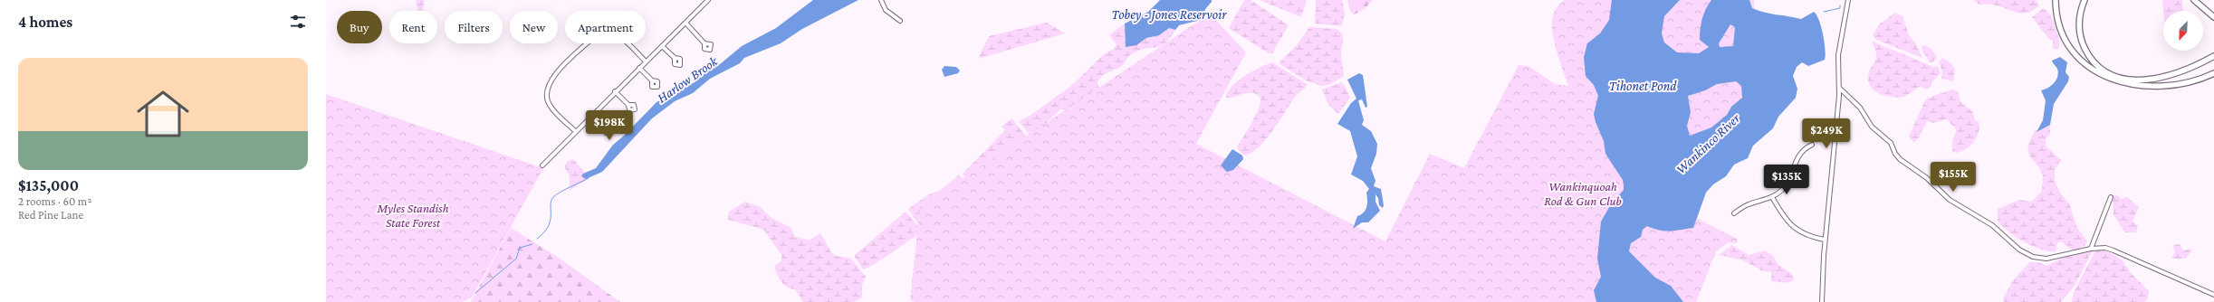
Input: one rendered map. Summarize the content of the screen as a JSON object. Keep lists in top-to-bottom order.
{
  "water": [
    "Tobey - Jones Reservoir",
    "Harlow Brook",
    "Tihonet Pond",
    "Wankinco River"
  ],
  "parks": ["Wankinquoah Rod & Gun Club", "Myles Standish State Forest"],
  "north": "bottom left",
  "page": {
    "heading": "4 homes",
    "chip": [
      "Buy",
      "Rent",
      "Filters",
      "New",
      "Apartment"
    ],
    "list": [
      {
        "name": "$135,000",
        "note": "2 rooms · 60 m² · Red Pine Lane"
      }
    ],
    "price": [
      "$198K",
      "$249K",
      "$155K",
      "$135K"
    ]
  }
}
